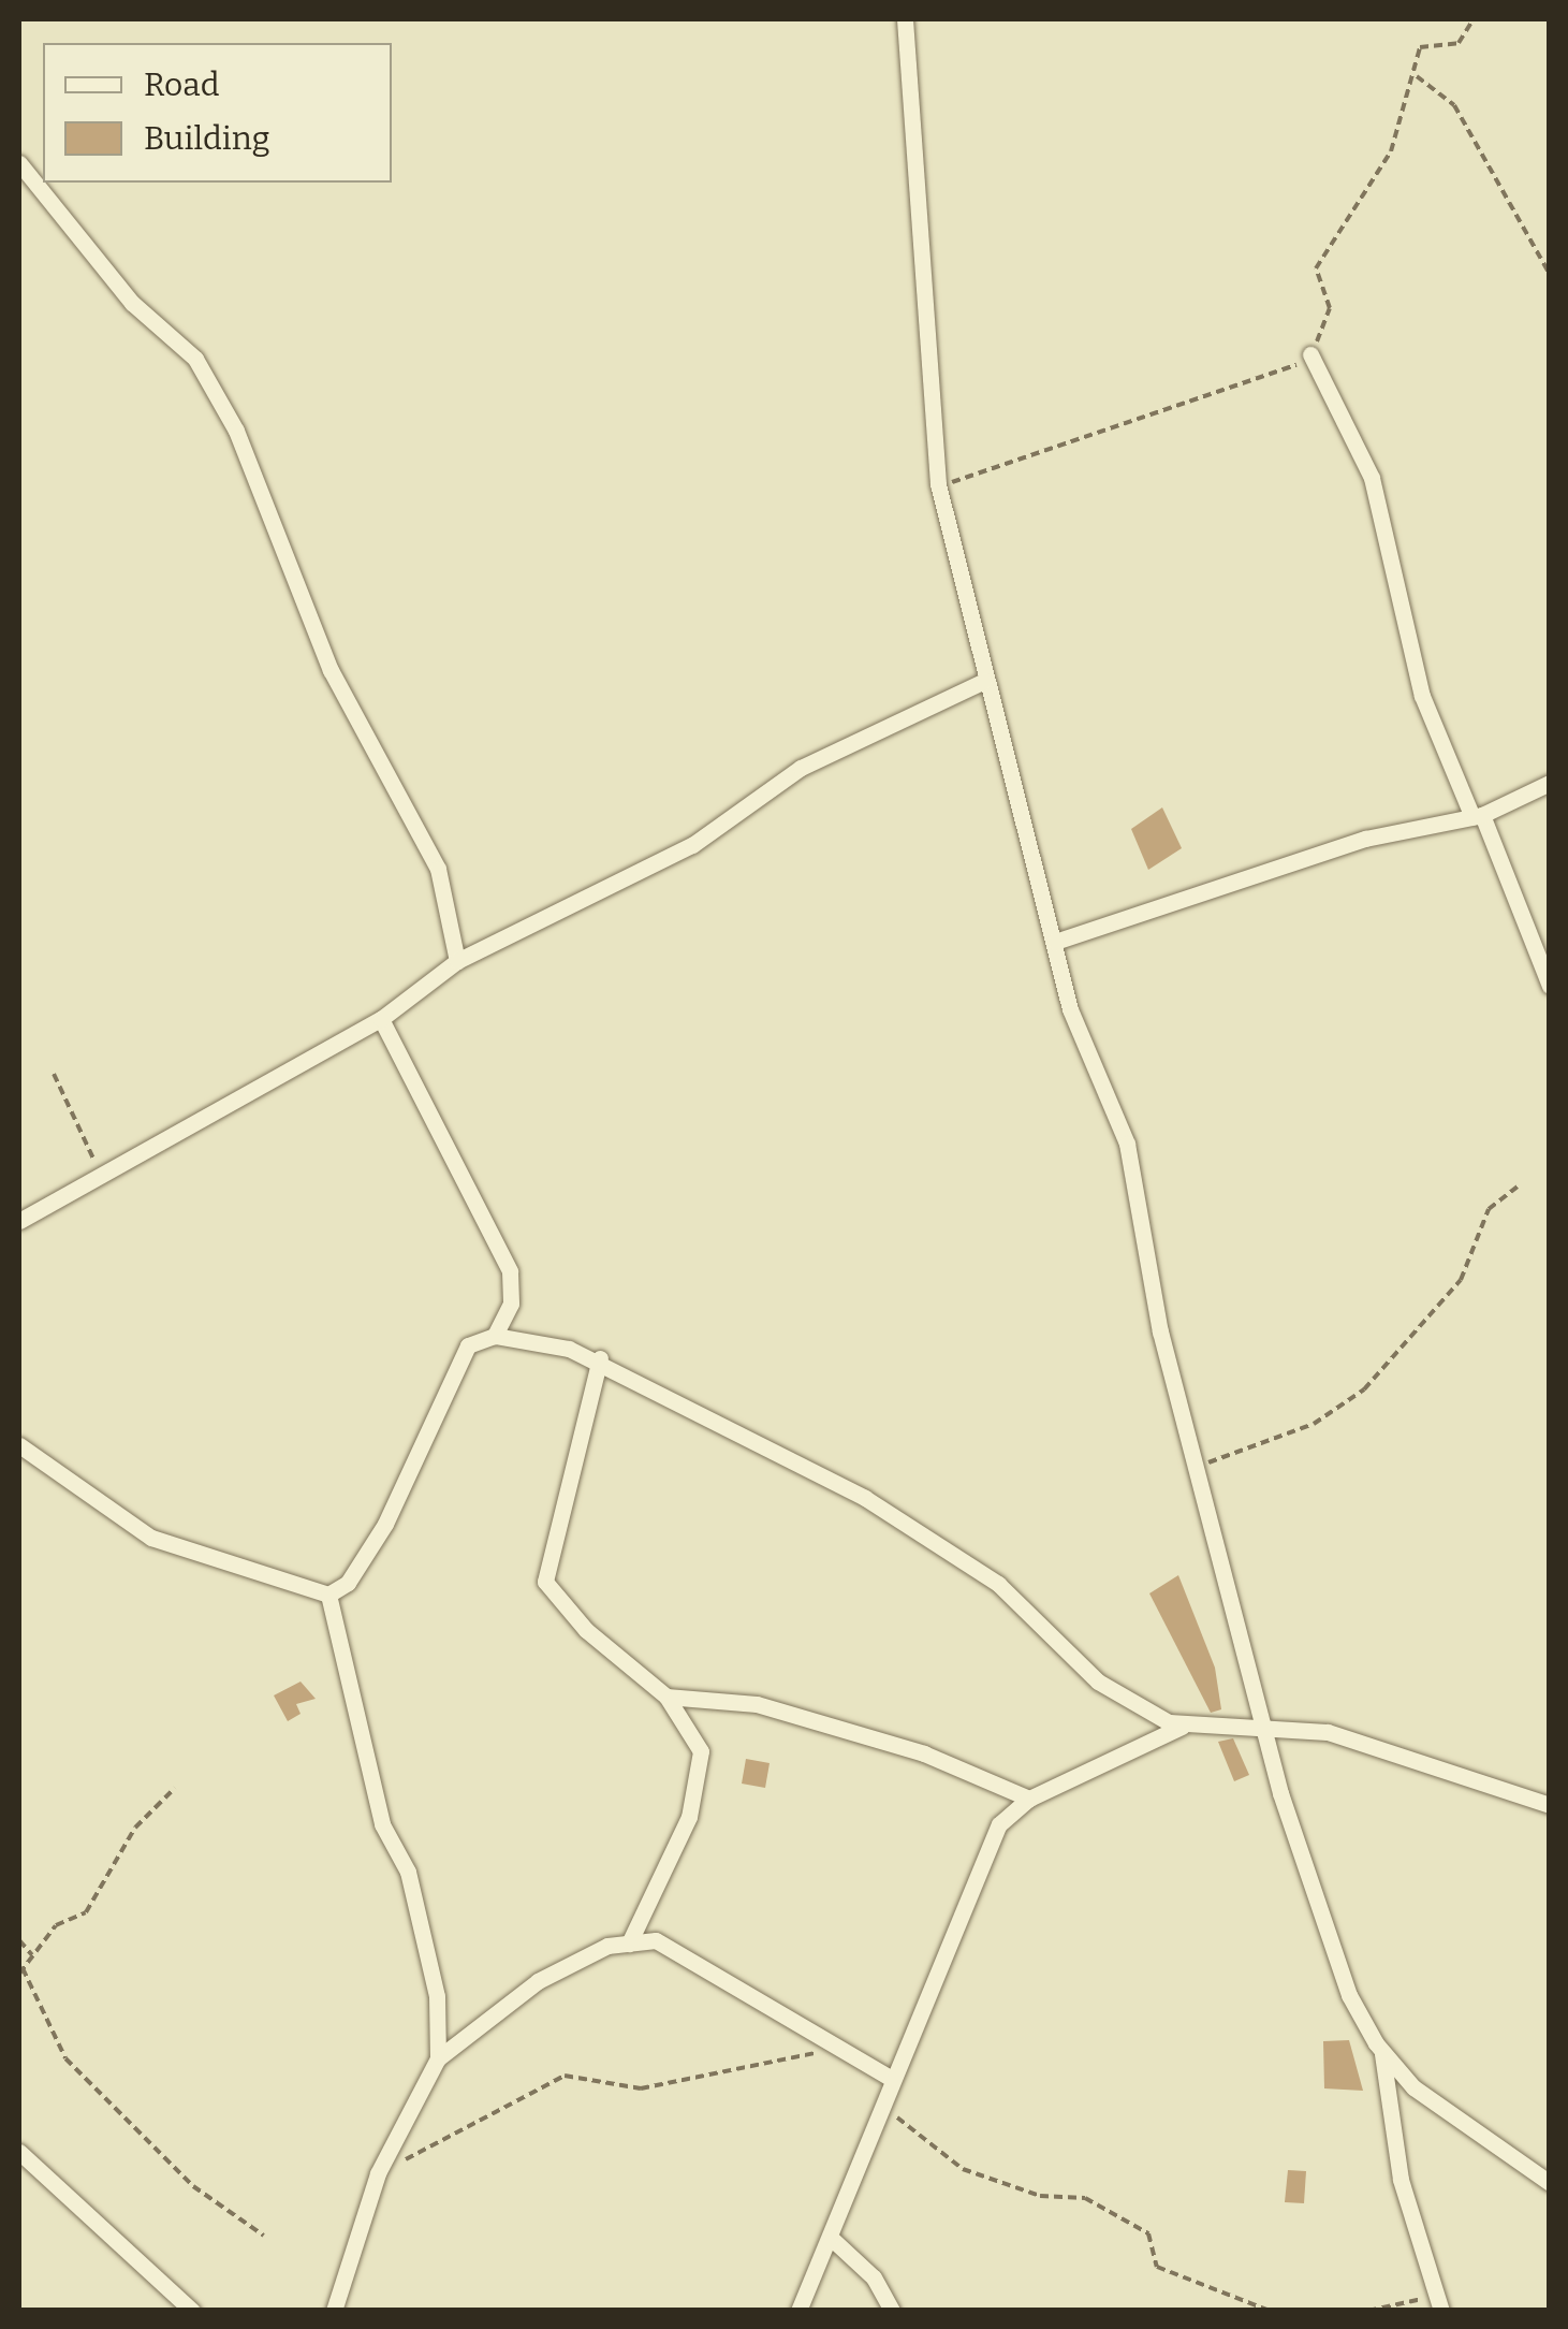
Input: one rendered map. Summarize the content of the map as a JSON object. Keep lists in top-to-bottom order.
{
  "legend": ["Road", "Building"]
}
